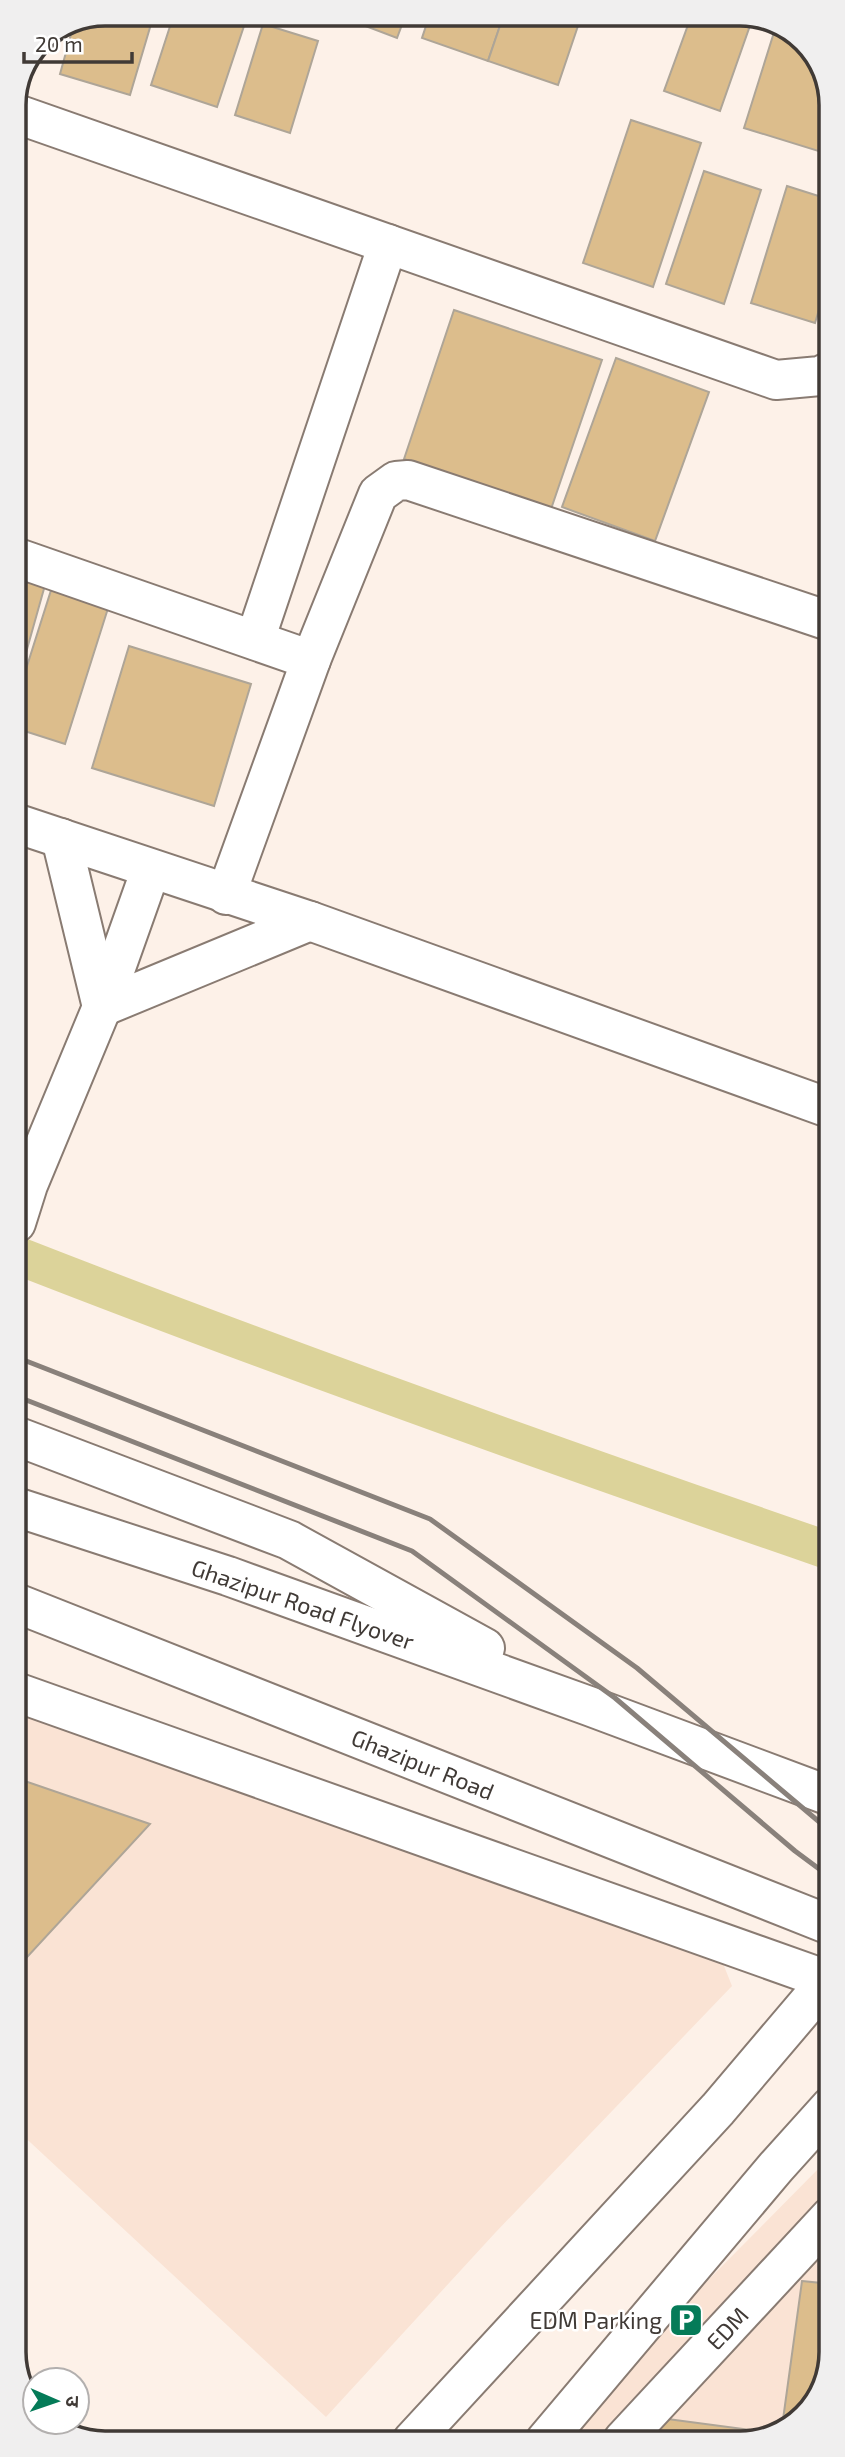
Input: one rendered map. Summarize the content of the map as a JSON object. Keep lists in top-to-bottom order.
{
  "streets": {
    "street": ["Ghazipur Road Flyover", "Ghazipur Road", "EDM"]
  },
  "places": {
    "parking": ["EDM Parking"]
  },
  "scale_bar": "20 m",
  "north": "right"
}
